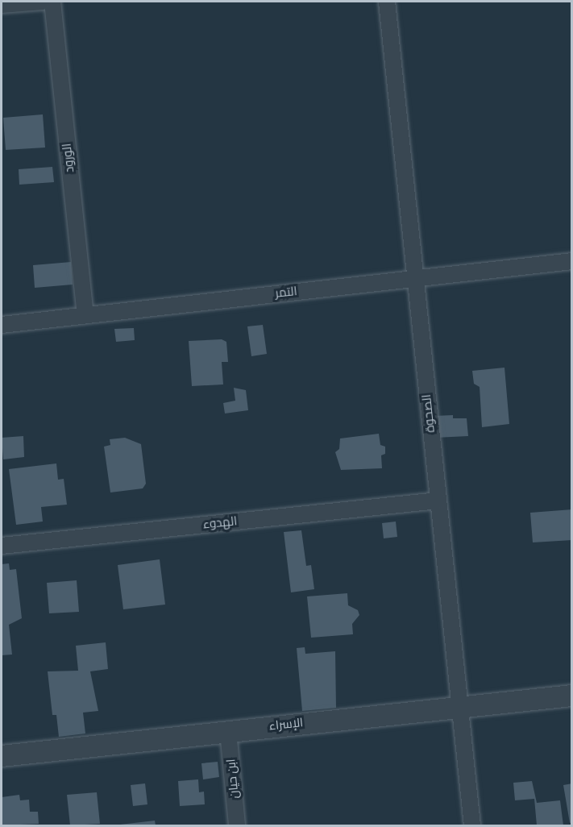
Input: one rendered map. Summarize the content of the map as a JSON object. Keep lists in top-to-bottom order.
{
  "streets": {
    "street": [
      "الورود",
      "التمر",
      "الصحوة",
      "الهدوء",
      "الإسراء",
      "ابن حيان"
    ]
  },
  "crossings": [
    ["الورود", "التمر"],
    ["التمر", "الصحوة"],
    ["الصحوة", "الهدوء"],
    ["الصحوة", "الإسراء"],
    ["الإسراء", "ابن حيان"]
  ]
}
